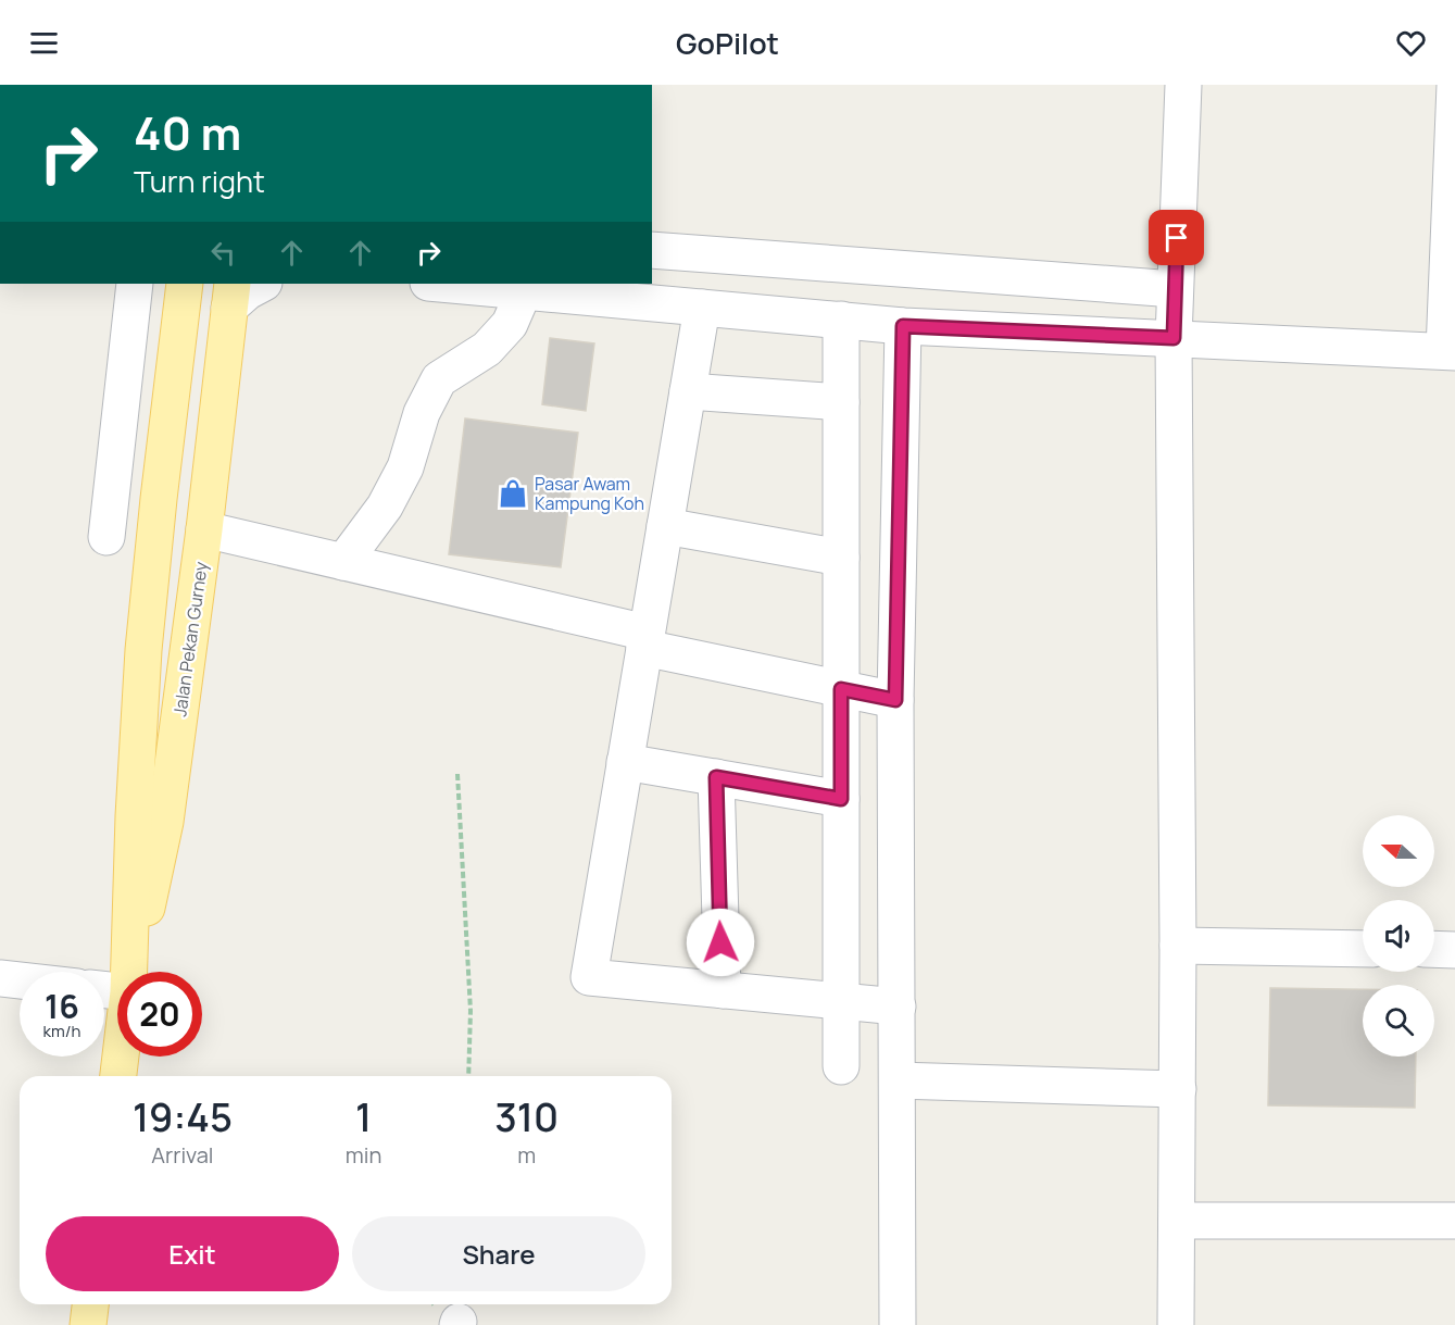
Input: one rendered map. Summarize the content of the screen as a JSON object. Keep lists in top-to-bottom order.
{
  "streets": {
    "main road": ["Jalan Pekan Gurney"]
  },
  "places": {
    "shop": ["Pasar Awam Kampung Koh"]
  },
  "north": "left",
  "page": {
    "header": "GoPilot",
    "turn": ["40 m", "Turn right"],
    "speed": "16 km/h",
    "limit": "20",
    "eta": [
      "19:45",
      "Arrival",
      "1",
      "min",
      "310",
      "m"
    ],
    "buttons": ["Exit", "Share"]
  }
}
